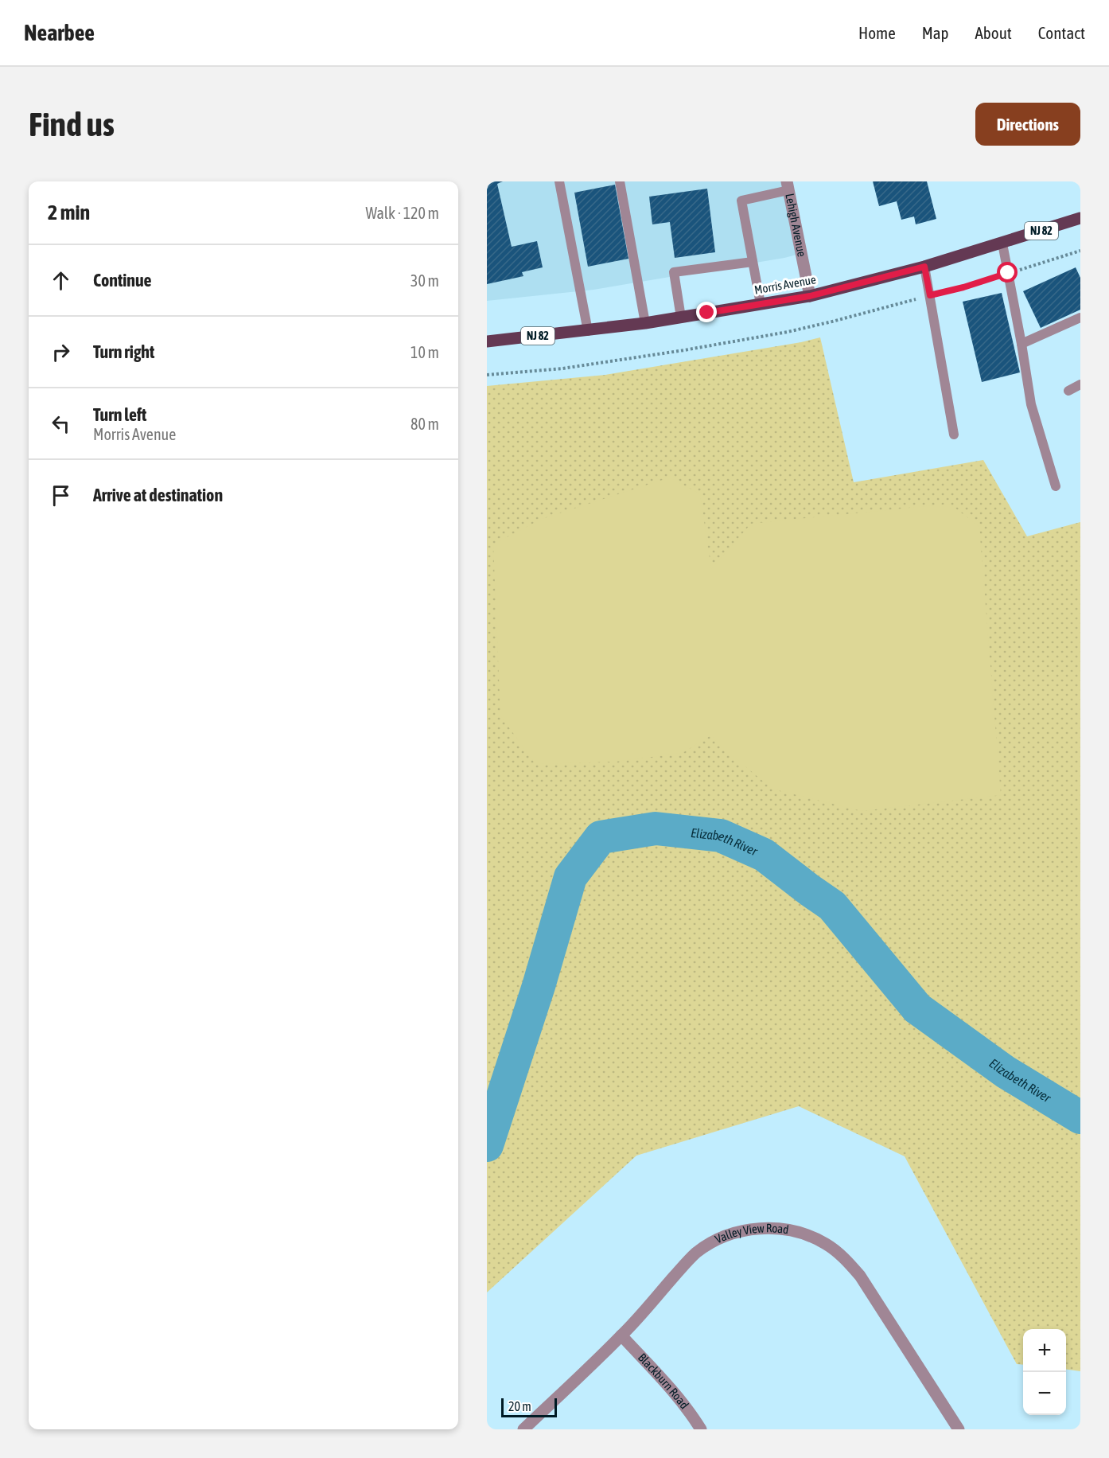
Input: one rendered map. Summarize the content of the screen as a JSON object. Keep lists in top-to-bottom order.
{
  "streets": {
    "main road": ["NJ 82", "Morris Avenue"],
    "street": ["Lehigh Avenue", "Valley View Road", "Blackburn Road"]
  },
  "crossings": [
    ["Lehigh Avenue", "Morris Avenue"],
    ["Valley View Road", "Blackburn Road"]
  ],
  "water": ["Elizabeth River"],
  "scale_bar": "20 m",
  "page": {
    "header": "Nearbee",
    "nav": [
      "Home",
      "Map",
      "About",
      "Contact"
    ],
    "buttons": "Directions",
    "title": "Find us",
    "heading": ["2 min", "Walk · 120 m"],
    "list": [
      ["Continue", "30 m"],
      ["Turn right", "10 m"],
      ["Turn left", "Morris Avenue", "80 m"],
      "Arrive at destination"
    ],
    "map_buttons": ["+", "−"],
    "scale": "20 m"
  }
}
